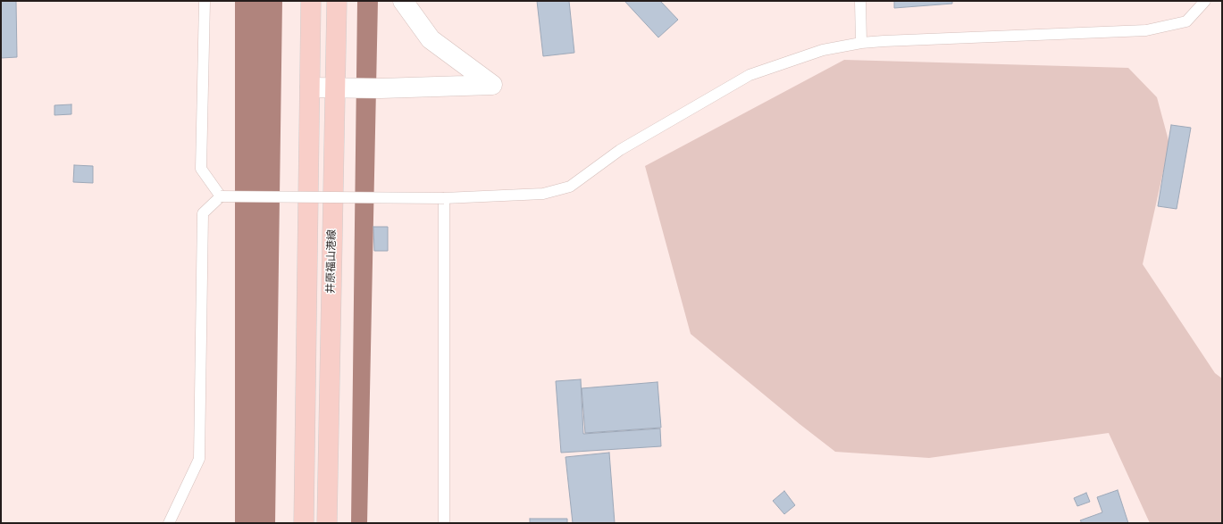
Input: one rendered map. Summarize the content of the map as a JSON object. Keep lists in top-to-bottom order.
{
  "streets": {
    "main road": ["井原福山港線"]
  }
}
